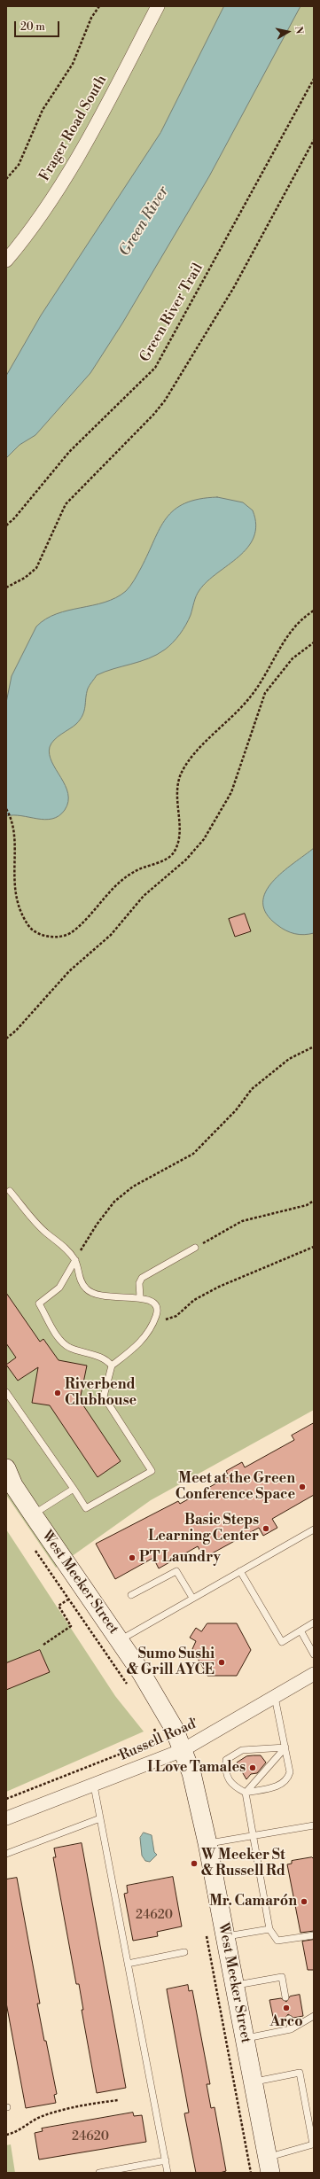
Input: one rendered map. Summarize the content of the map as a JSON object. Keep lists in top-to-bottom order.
{
  "streets": {
    "main road": ["West Meeker Street"],
    "street": ["Frager Road South", "Russell Road"],
    "path": ["Green River Trail"]
  },
  "crossings": [
    ["West Meeker Street", "Russell Road"]
  ],
  "water": ["Green River"],
  "places": [
    "Riverbend Clubhouse",
    "Meet at the Green Conference Space",
    "Basic Steps Learning Center",
    "PT Laundry",
    "Sumo Sushi & Grill AYCE",
    "I Love Tamales",
    "W Meeker St & Russell Rd",
    "Mr. Camarón",
    "Arco"
  ],
  "house_numbers": ["24620", "24620"],
  "scale_bar": "20 m",
  "north": "right"
}
